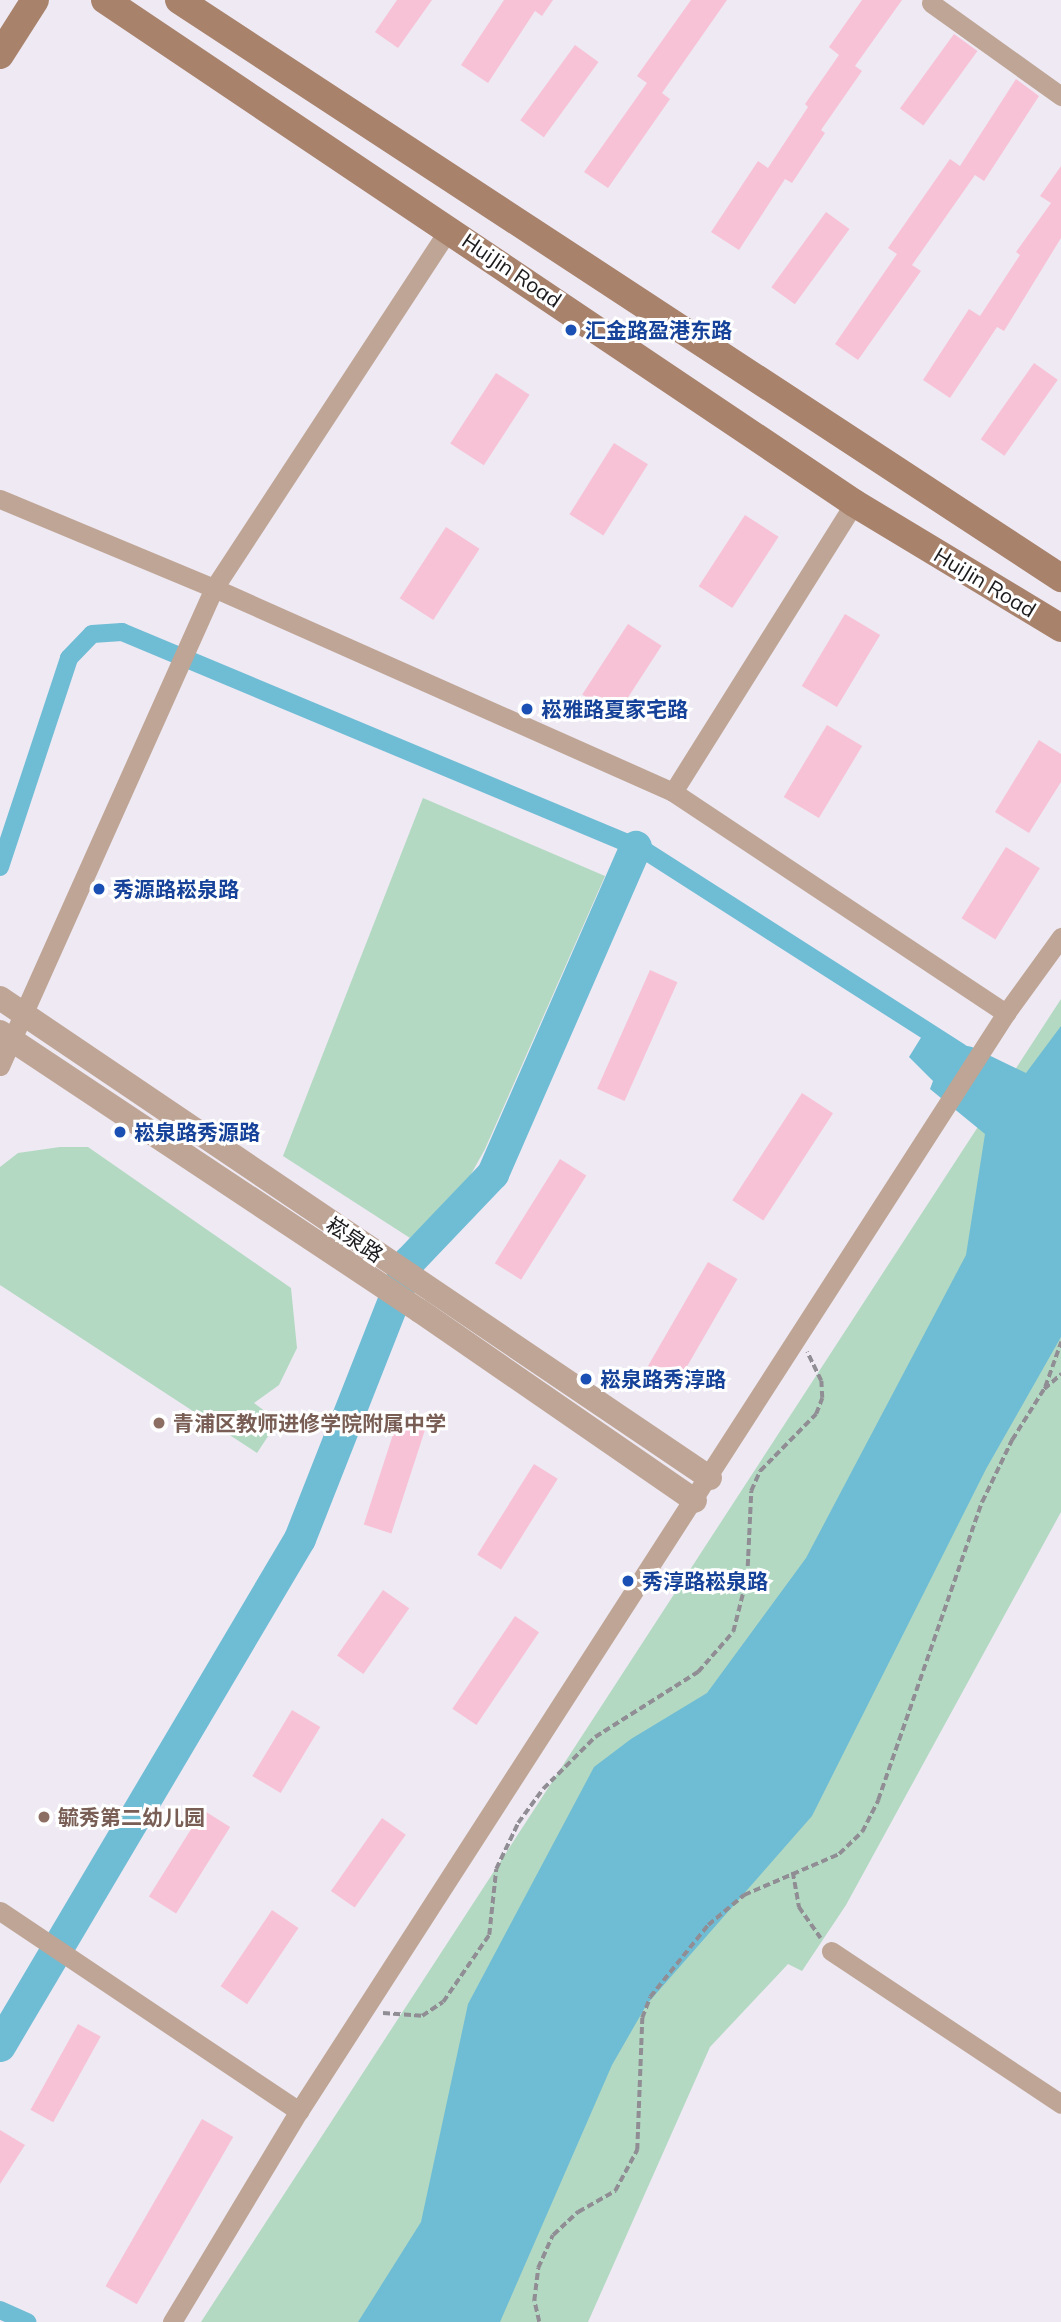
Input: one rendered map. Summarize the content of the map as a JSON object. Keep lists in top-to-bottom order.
{
  "streets": {
    "main road": ["HuiJin Road"],
    "street": ["崧泉路"]
  },
  "places": [
    "汇金路盈港东路",
    "崧雅路夏家宅路",
    "秀源路崧泉路",
    "崧泉路秀源路",
    "崧泉路秀淳路",
    "青浦区教师进修学院附属中学",
    "秀淳路崧泉路",
    "毓秀第二幼儿园"
  ]
}
